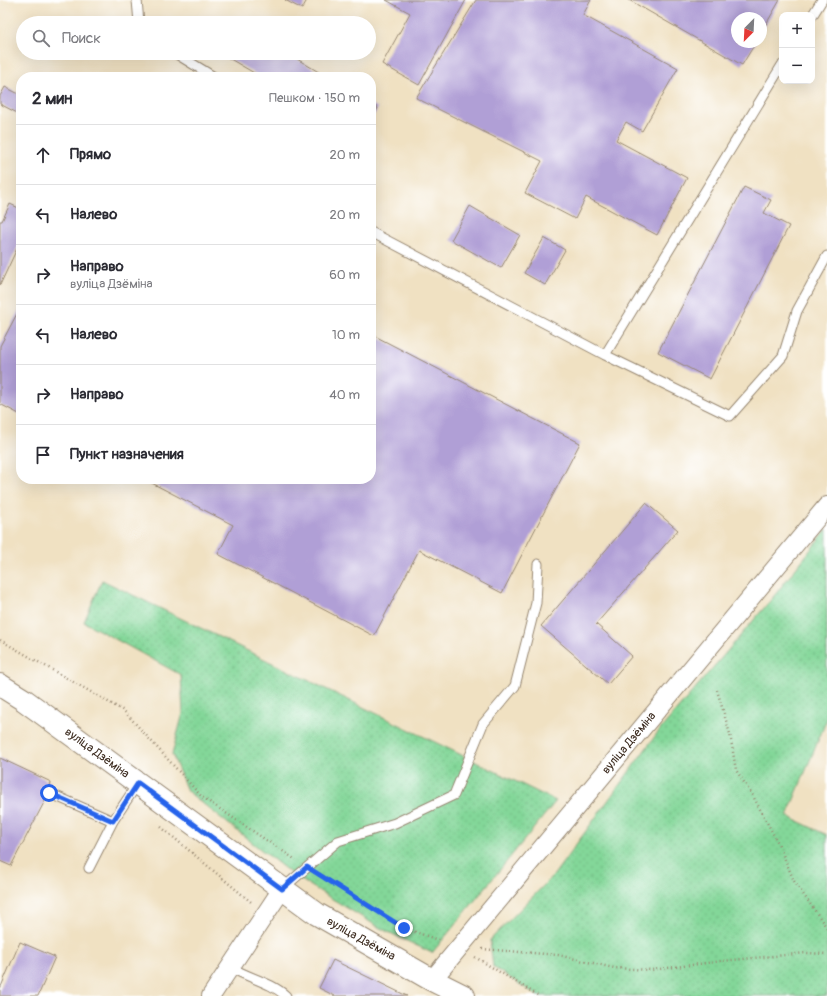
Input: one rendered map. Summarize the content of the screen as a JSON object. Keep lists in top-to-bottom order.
{
  "streets": {
    "main road": ["вуліца Дзёміна"]
  },
  "north": "bottom left",
  "page": {
    "map_buttons": ["+", "−"],
    "search": "Поиск",
    "heading": ["2 мин", "Пешком · 150 m"],
    "list": [
      ["Прямо", "20 m"],
      ["Налево", "20 m"],
      ["Направо", "вуліца Дзёміна", "60 m"],
      ["Налево", "10 m"],
      ["Направо", "40 m"],
      "Пункт назначения"
    ]
  }
}
